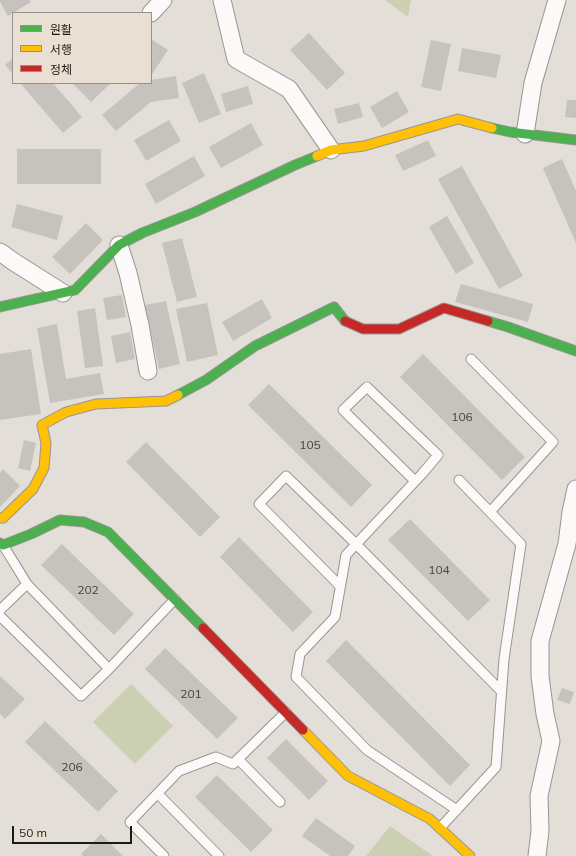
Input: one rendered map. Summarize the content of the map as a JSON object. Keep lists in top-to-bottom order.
{
  "house_numbers": [
    "106",
    "105",
    "104",
    "202",
    "201",
    "206"
  ],
  "legend": ["원활", "서행", "정체"],
  "scale_bar": "50 m"
}
